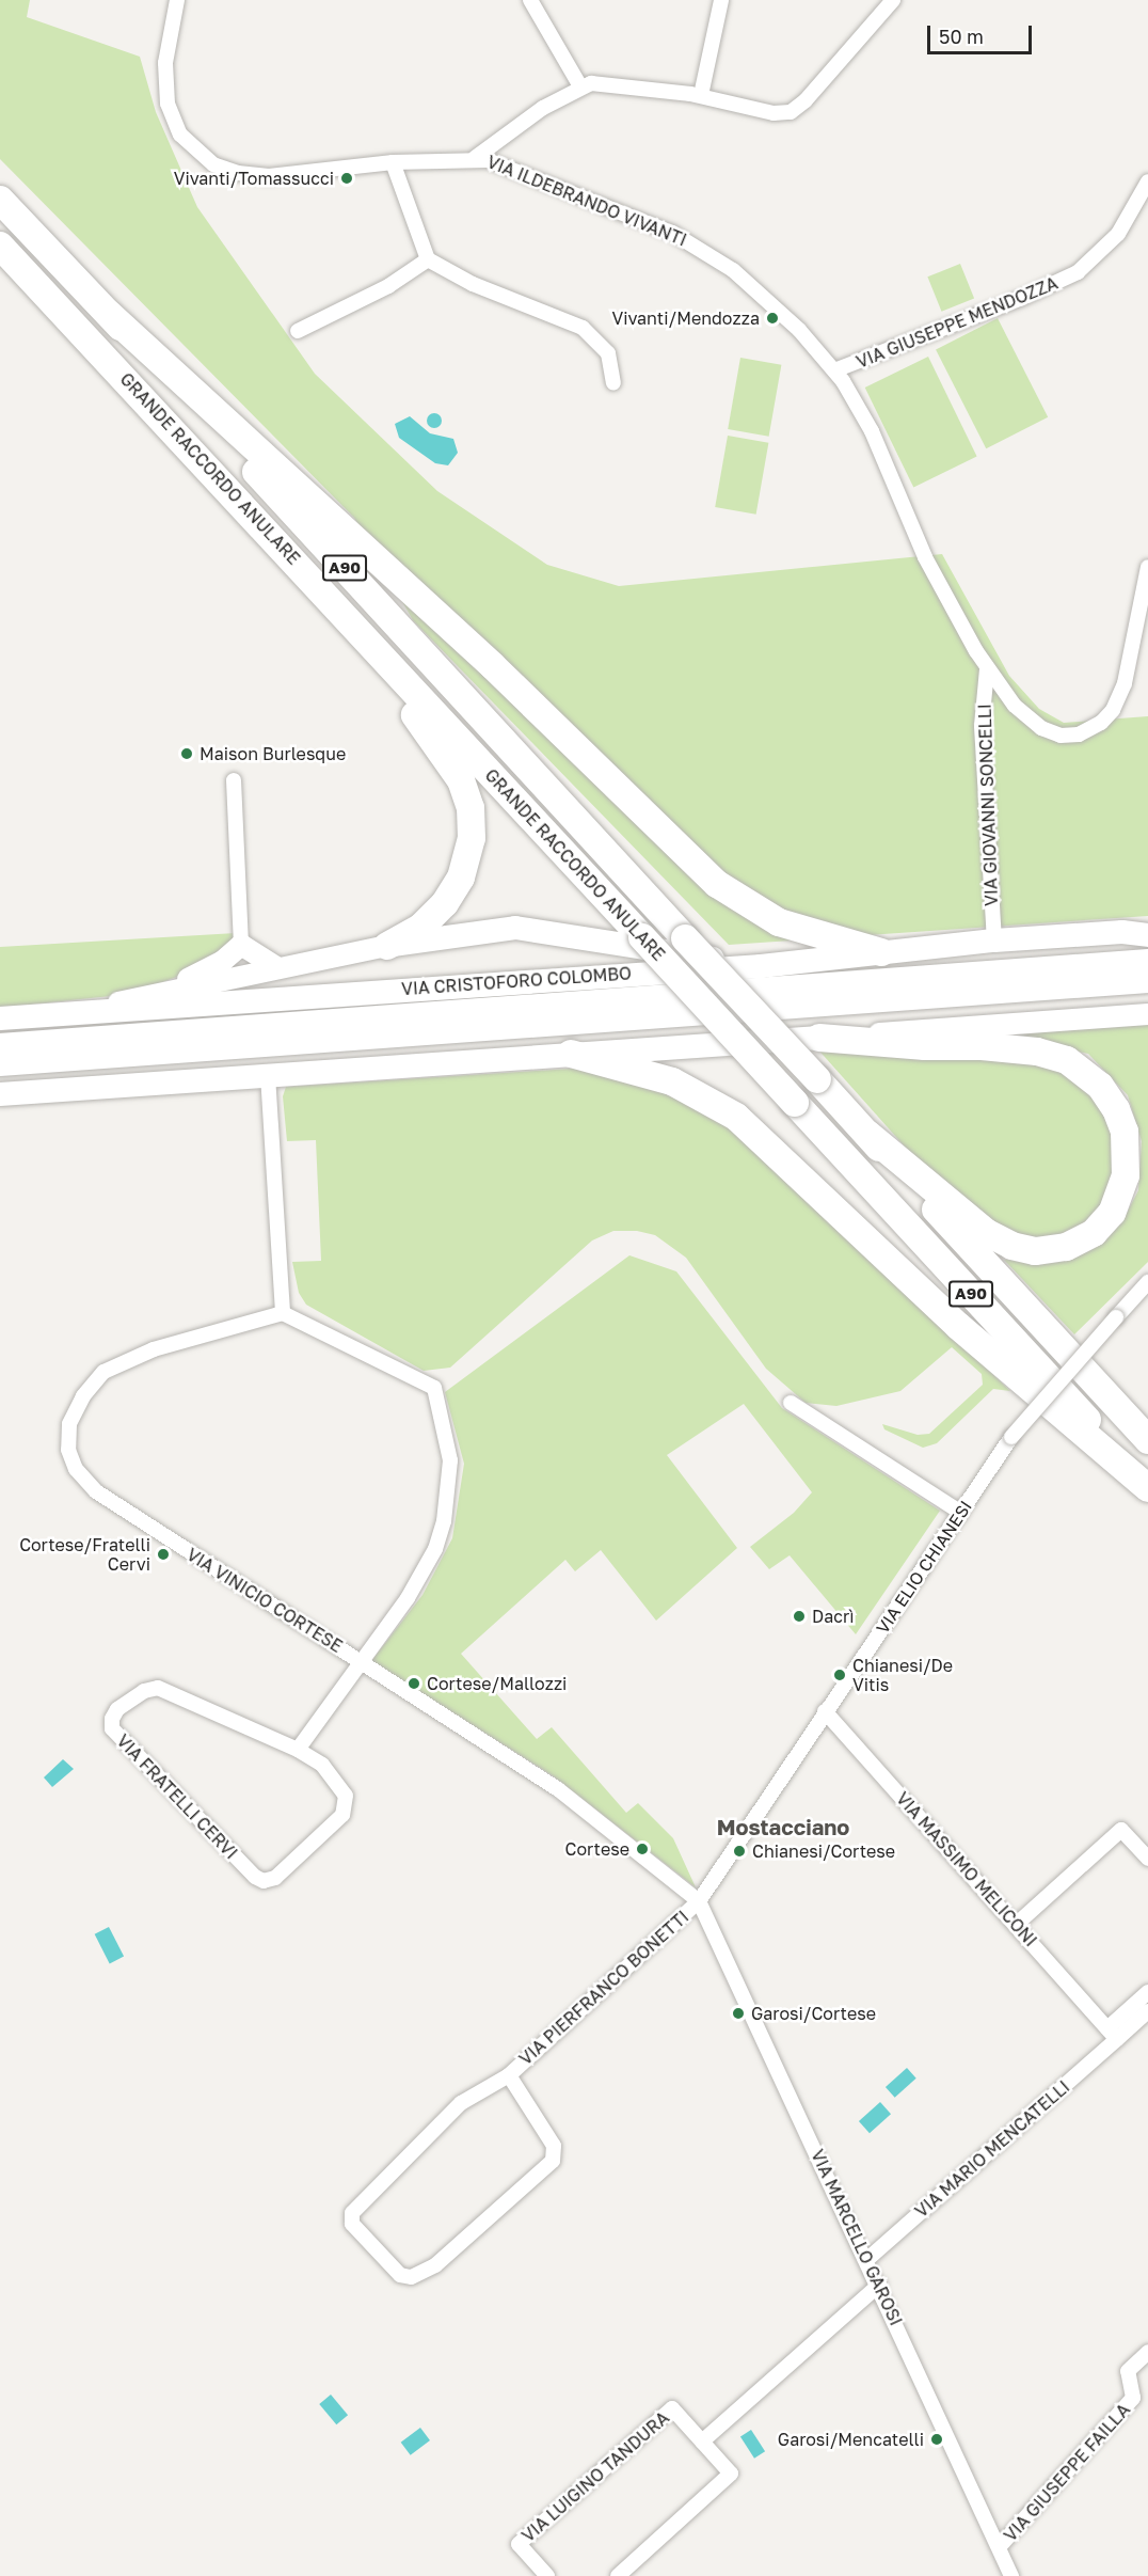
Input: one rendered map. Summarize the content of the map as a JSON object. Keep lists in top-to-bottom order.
{
  "streets": {
    "highway": ["GRANDE RACCORDO ANULARE", "A90"],
    "main road": ["VIA CRISTOFORO COLOMBO"],
    "street": [
      "VIA ILDEBRANDO VIVANTI",
      "VIA GIUSEPPE MENDOZZA",
      "VIA GIOVANNI SONCELLI",
      "VIA ELIO CHIANESI",
      "VIA VINICIO CORTESE",
      "VIA FRATELLI CERVI",
      "VIA MASSIMO MELICONI",
      "VIA PIERFRANCO BONETTI",
      "VIA MARIO MENCATELLI",
      "VIA MARCELLO GAROSI",
      "VIA GIUSEPPE FAILLA",
      "VIA LUIGINO TANDURA"
    ]
  },
  "crossings": [
    ["VIA ILDEBRANDO VIVANTI", "VIA GIUSEPPE MENDOZZA"],
    ["VIA ILDEBRANDO VIVANTI", "VIA GIOVANNI SONCELLI"],
    ["VIA GIOVANNI SONCELLI", "VIA CRISTOFORO COLOMBO"],
    ["VIA ELIO CHIANESI", "VIA VINICIO CORTESE"],
    ["VIA ELIO CHIANESI", "VIA MASSIMO MELICONI"],
    ["VIA ELIO CHIANESI", "VIA PIERFRANCO BONETTI"],
    ["VIA ELIO CHIANESI", "VIA MARCELLO GAROSI"],
    ["VIA VINICIO CORTESE", "VIA PIERFRANCO BONETTI"],
    ["VIA VINICIO CORTESE", "VIA MARCELLO GAROSI"],
    ["VIA MASSIMO MELICONI", "VIA MARIO MENCATELLI"],
    ["VIA PIERFRANCO BONETTI", "VIA MARCELLO GAROSI"],
    ["VIA MARIO MENCATELLI", "VIA MARCELLO GAROSI"],
    ["VIA MARCELLO GAROSI", "VIA GIUSEPPE FAILLA"]
  ],
  "districts": ["Mostacciano"],
  "places": [
    "Vivanti/Tomassucci",
    "Vivanti/Mendozza",
    "Maison Burlesque",
    "Cortese/Fratelli Cervi",
    "Dacrì",
    "Chianesi/De Vitis",
    "Cortese/Mallozzi",
    "Cortese",
    "Chianesi/Cortese",
    "Garosi/Cortese",
    "Garosi/Mencatelli"
  ],
  "scale_bar": "50 m"
}
